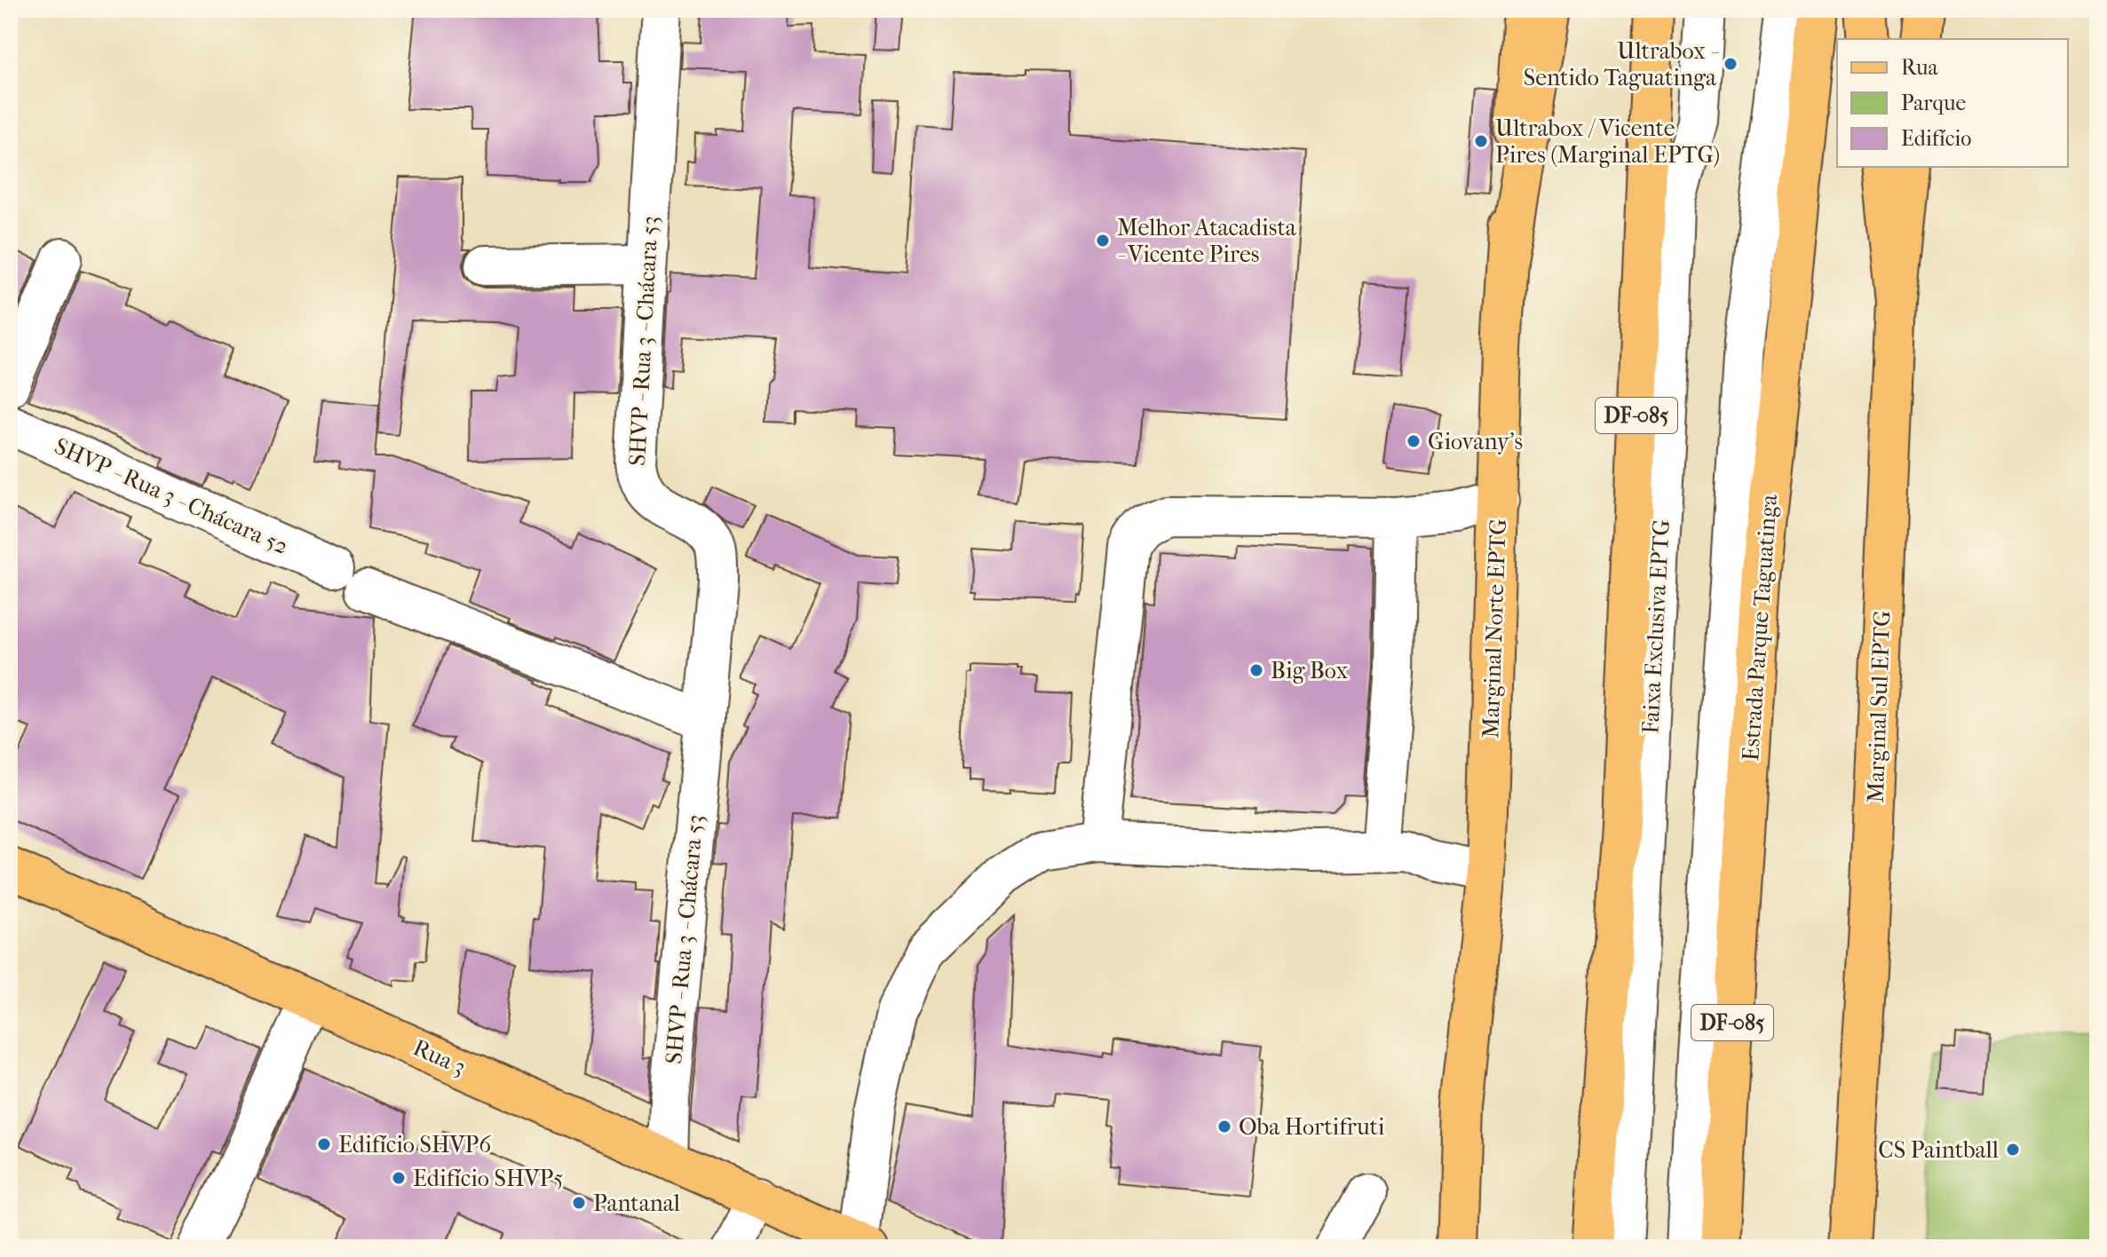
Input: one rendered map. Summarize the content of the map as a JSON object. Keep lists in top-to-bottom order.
{
  "streets": {
    "main road": [
      "DF-085",
      "Estrada Parque Taguatinga",
      "Marginal Norte EPTG",
      "Marginal Sul EPTG",
      "Rua 3"
    ],
    "street": ["SHVP - Rua 3 - Chácara 53", "SHVP - Rua 3 - Chácara 52", "Faixa Exclusiva EPTG"]
  },
  "crossings": [
    ["SHVP - Rua 3 - Chácara 53", "Rua 3"]
  ],
  "places": [
    "Ultrabox - Sentido Taguatinga",
    "Ultrabox / Vicente Pires (Marginal EPTG)",
    "Melhor Atacadista - Vicente Pires",
    "Giovany's",
    "Big Box",
    "Oba Hortifruti",
    "Edifício SHVP6",
    "CS Paintball",
    "Edifício SHVP5",
    "Pantanal"
  ],
  "legend": ["Rua", "Parque", "Edifício"]
}
